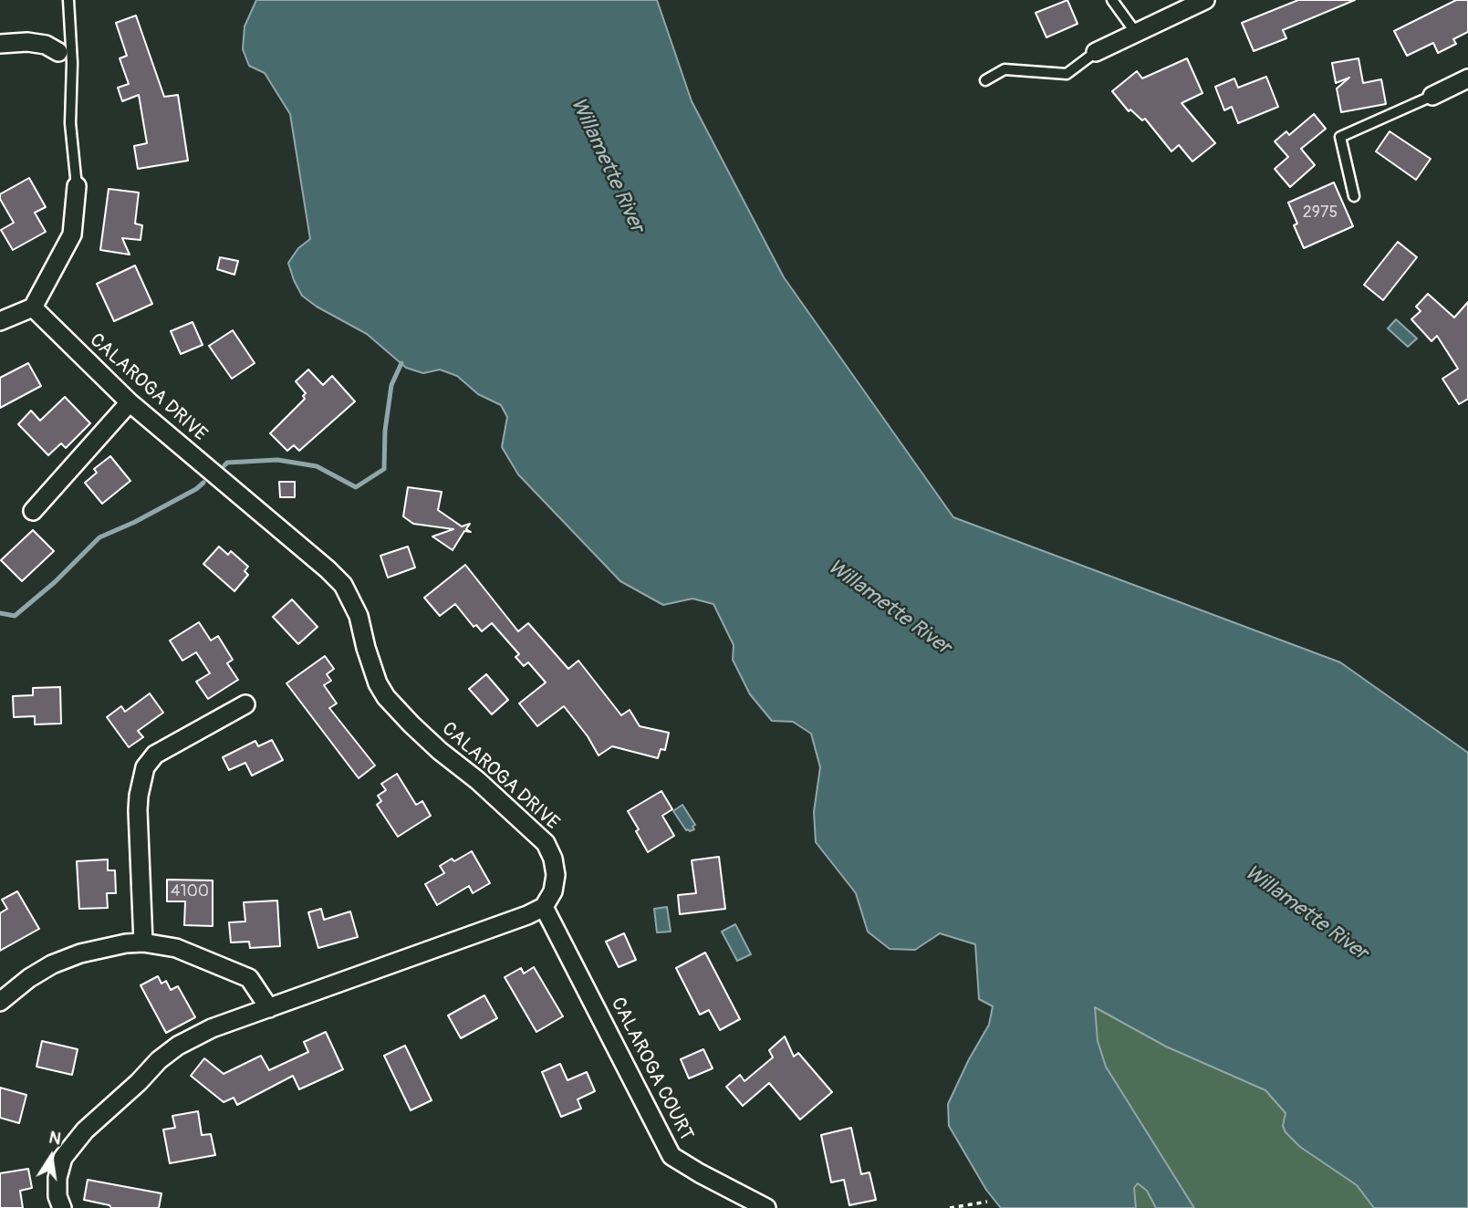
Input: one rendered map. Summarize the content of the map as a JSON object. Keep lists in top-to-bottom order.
{
  "streets": {
    "street": ["CALAROGA DRIVE", "CALAROGA COURT"]
  },
  "crossings": [
    ["CALAROGA DRIVE", "CALAROGA COURT"]
  ],
  "water": ["Willamette River"],
  "house_numbers": ["2975", "4100"],
  "north": "top"
}
